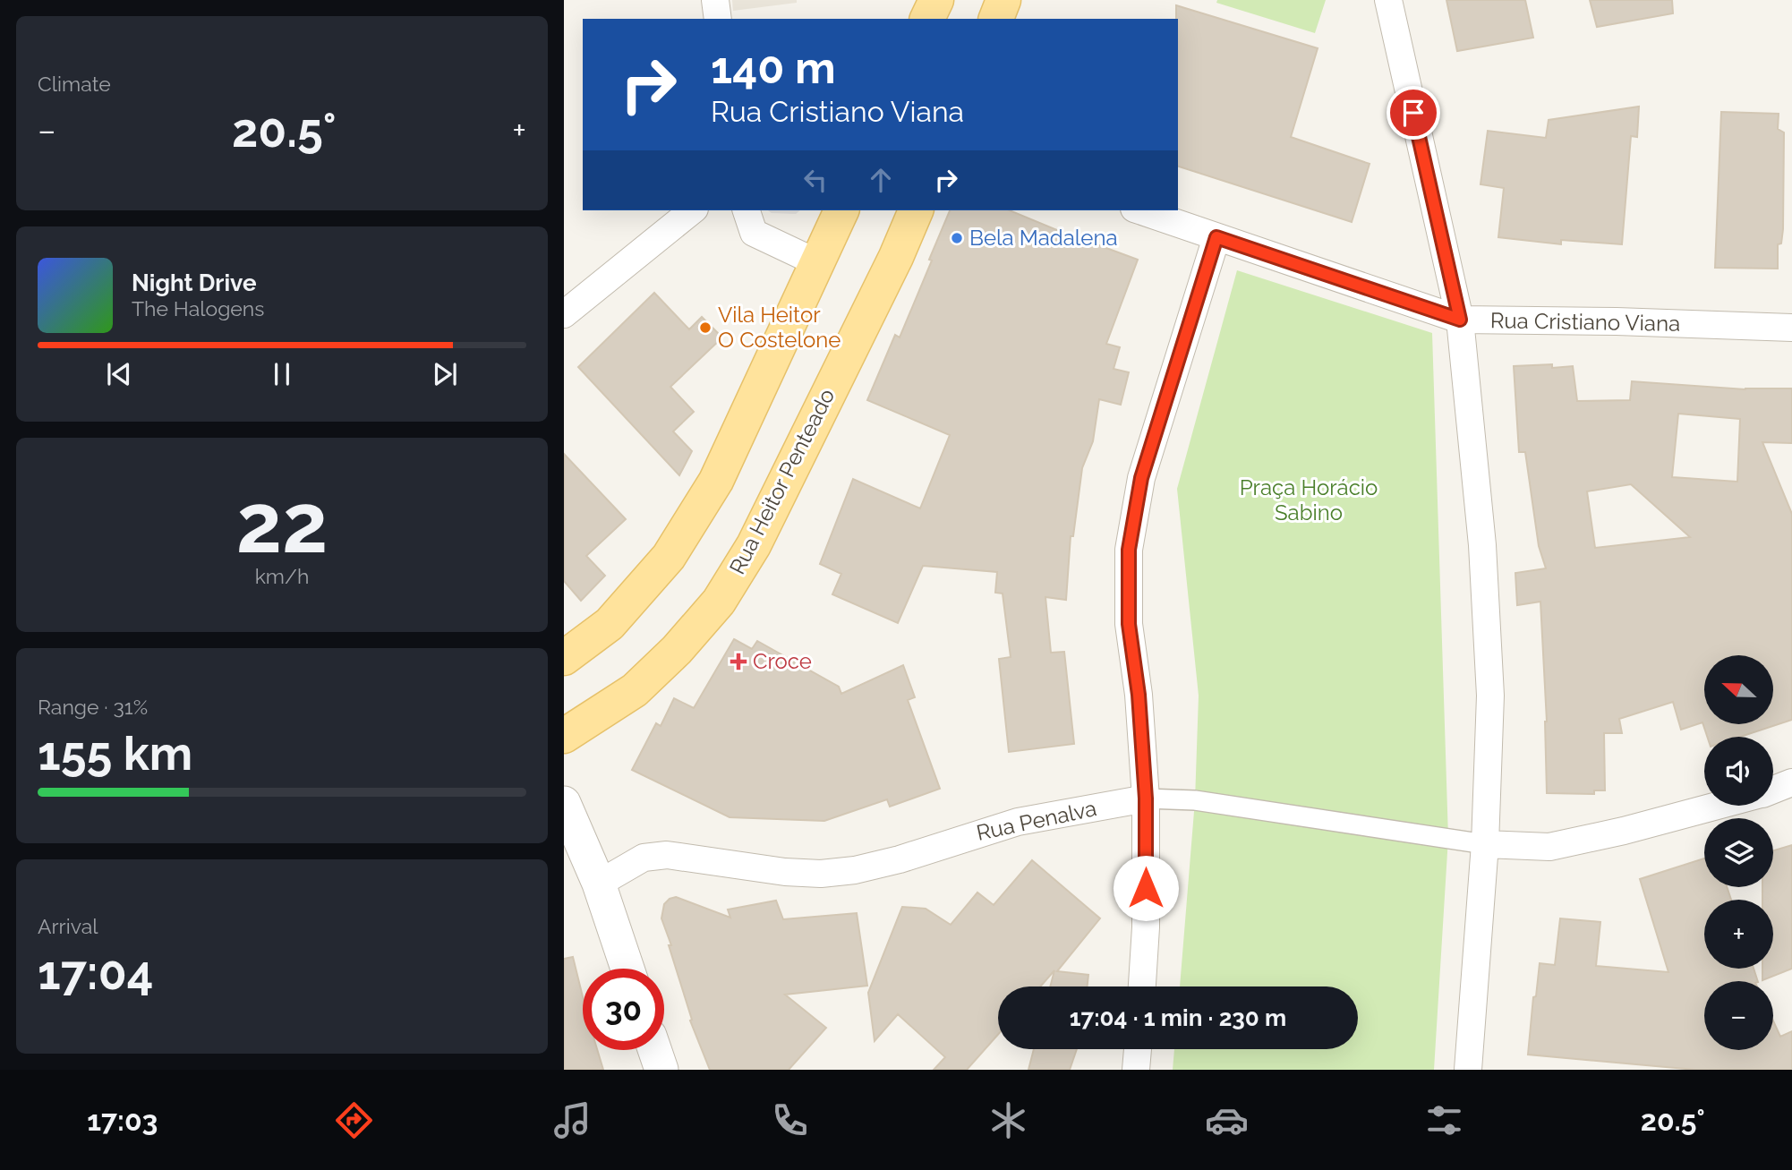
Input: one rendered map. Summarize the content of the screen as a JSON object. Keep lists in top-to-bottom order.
{
  "streets": {
    "main road": ["Rua Heitor Penteado"],
    "street": ["Rua Cristiano Viana", "Rua Penalva"]
  },
  "parks": ["Praça Horácio Sabino"],
  "places": {
    "other": ["Bela Madalena", "Vila Heitor O Costelone"],
    "health": ["Croce"]
  },
  "north": "left",
  "page": {
    "tile": [
      "Climate",
      ["22", "km/h"],
      ["Range · 31%", "155 km"],
      ["Arrival", "17:04"]
    ],
    "turn": ["140 m", "Rua Cristiano Viana"],
    "heat": ["−", "20.5°", "+"],
    "song": ["Night Drive", "The Halogens"],
    "map_buttons": ["+", "−"],
    "limit": "30",
    "trip": "17:04 · 1 min · 230 m",
    "tabs": ["17:03", "20.5°"]
  }
}
